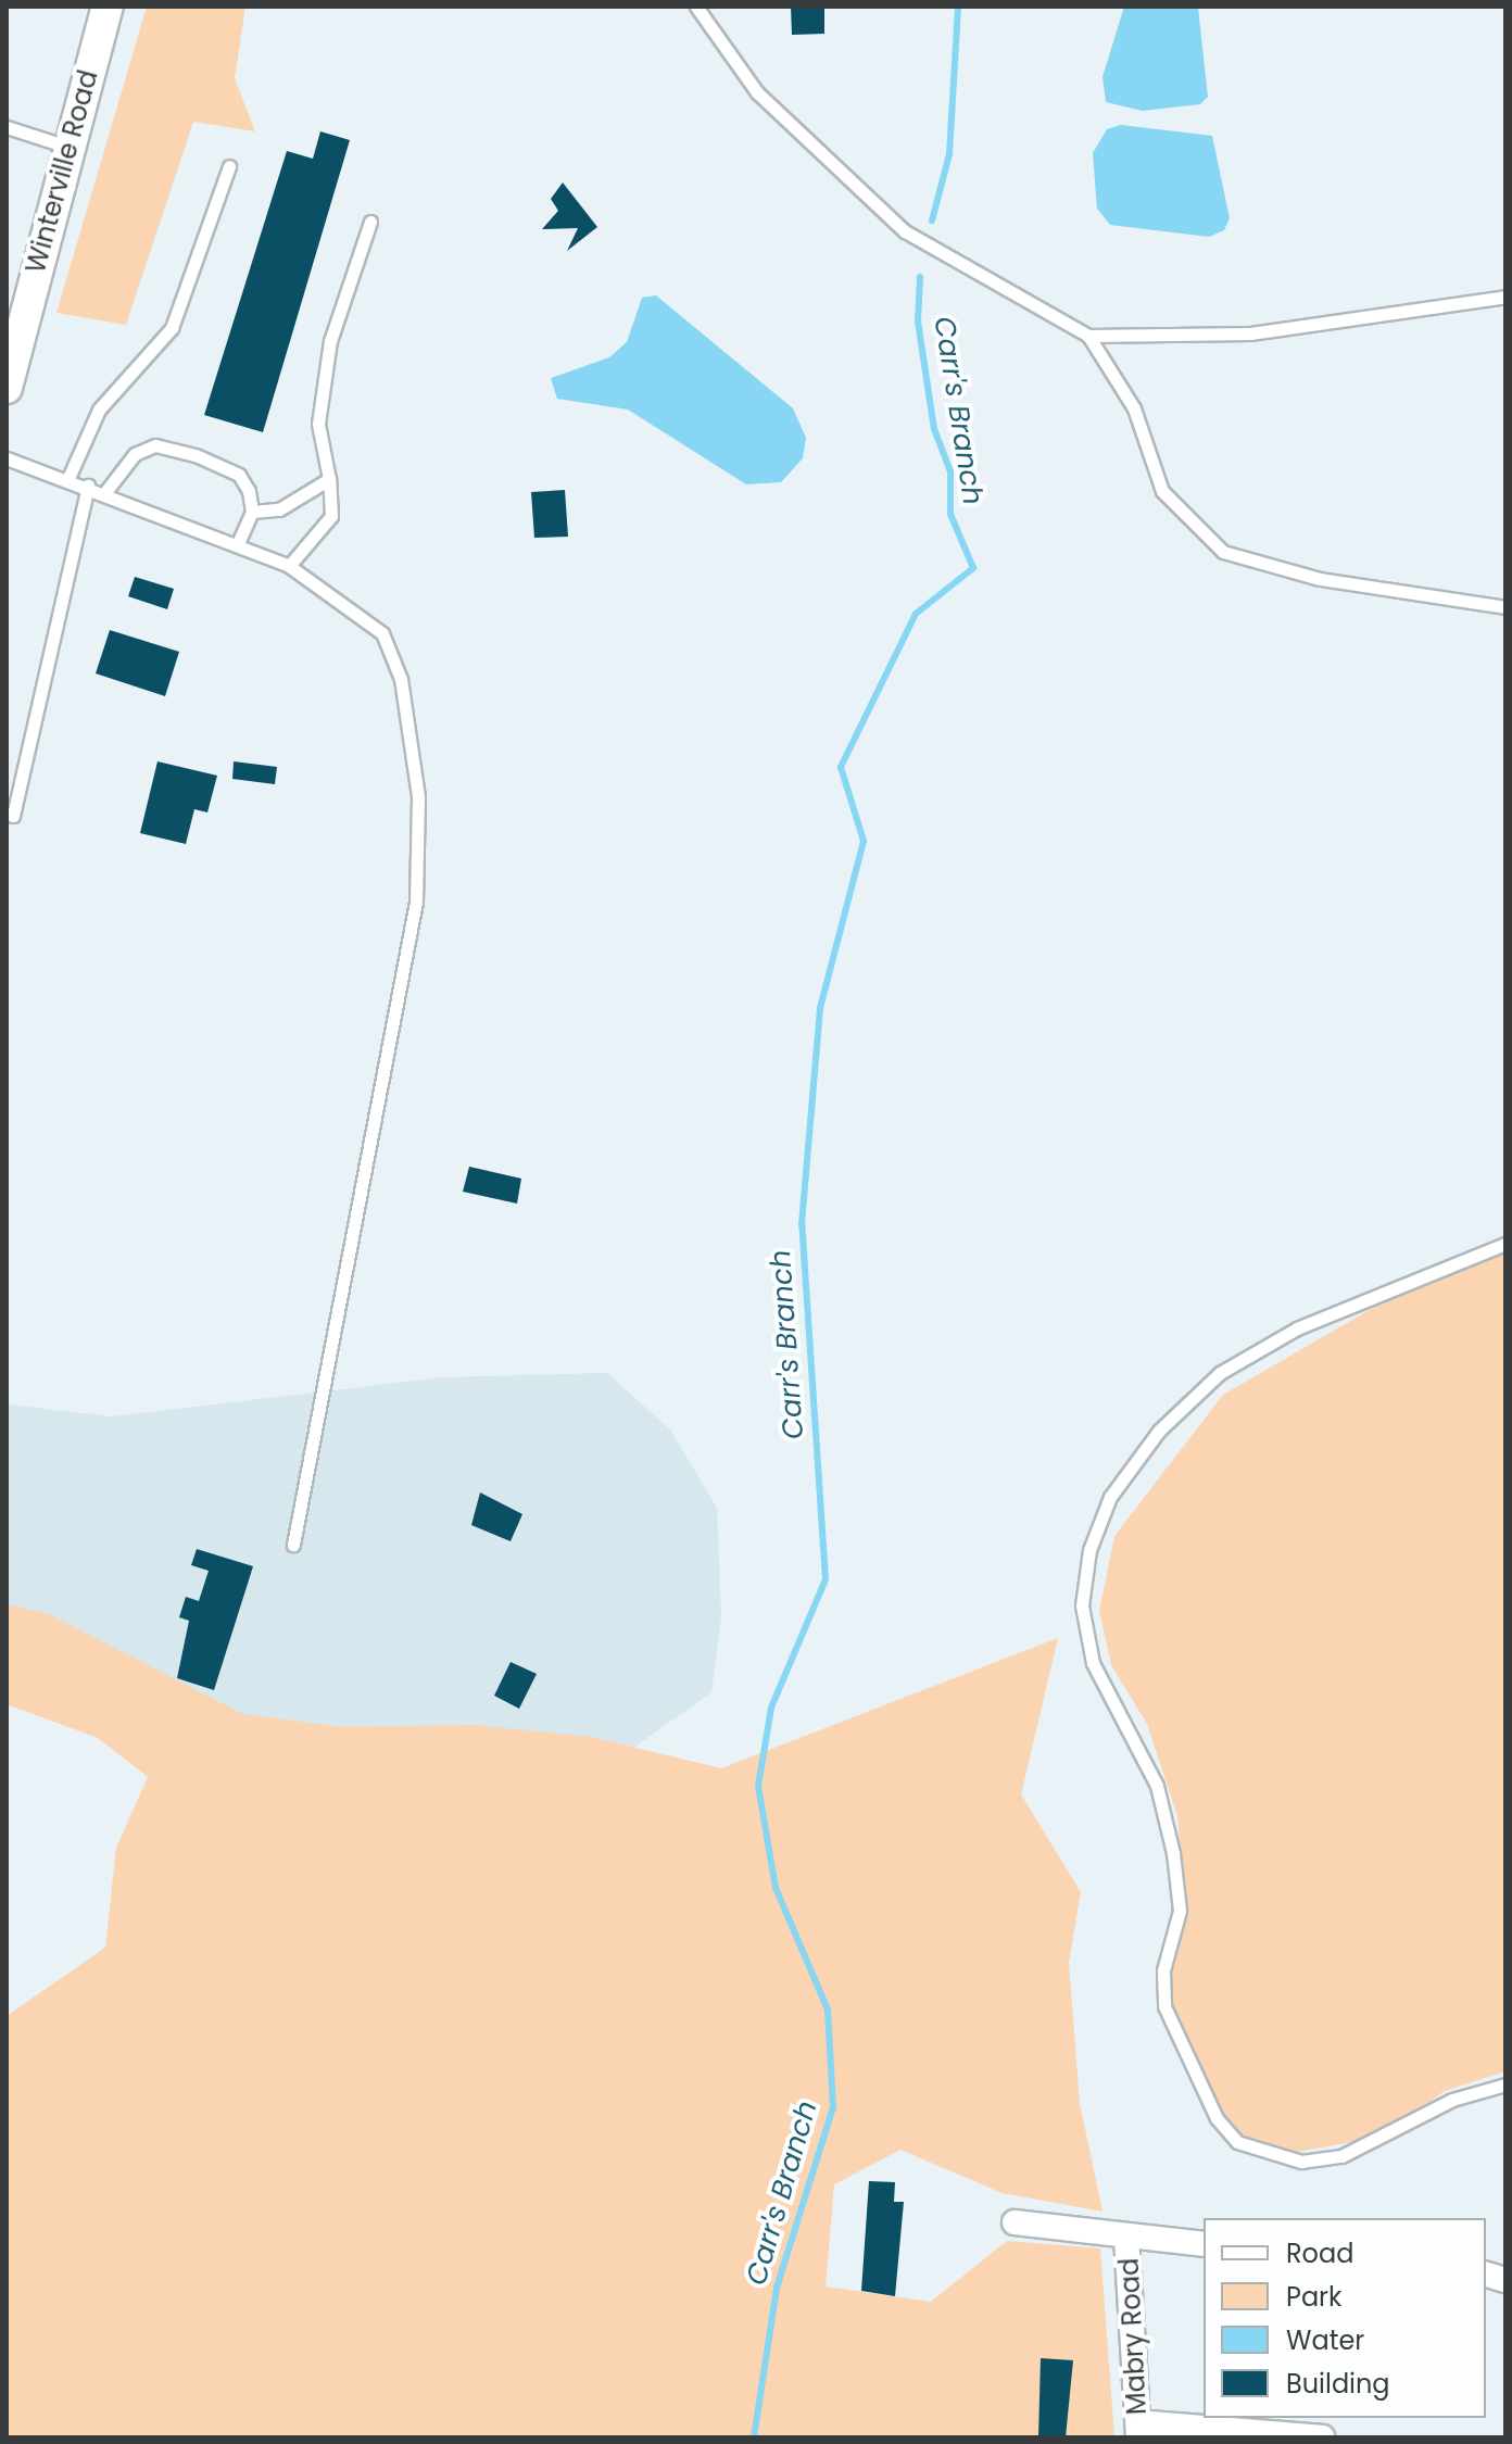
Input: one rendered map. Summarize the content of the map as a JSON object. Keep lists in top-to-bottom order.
{
  "streets": {
    "street": ["Winterville Road", "Mabry Road"]
  },
  "water": ["Carr's Branch"],
  "legend": [
    "Road",
    "Park",
    "Water",
    "Building"
  ]
}
